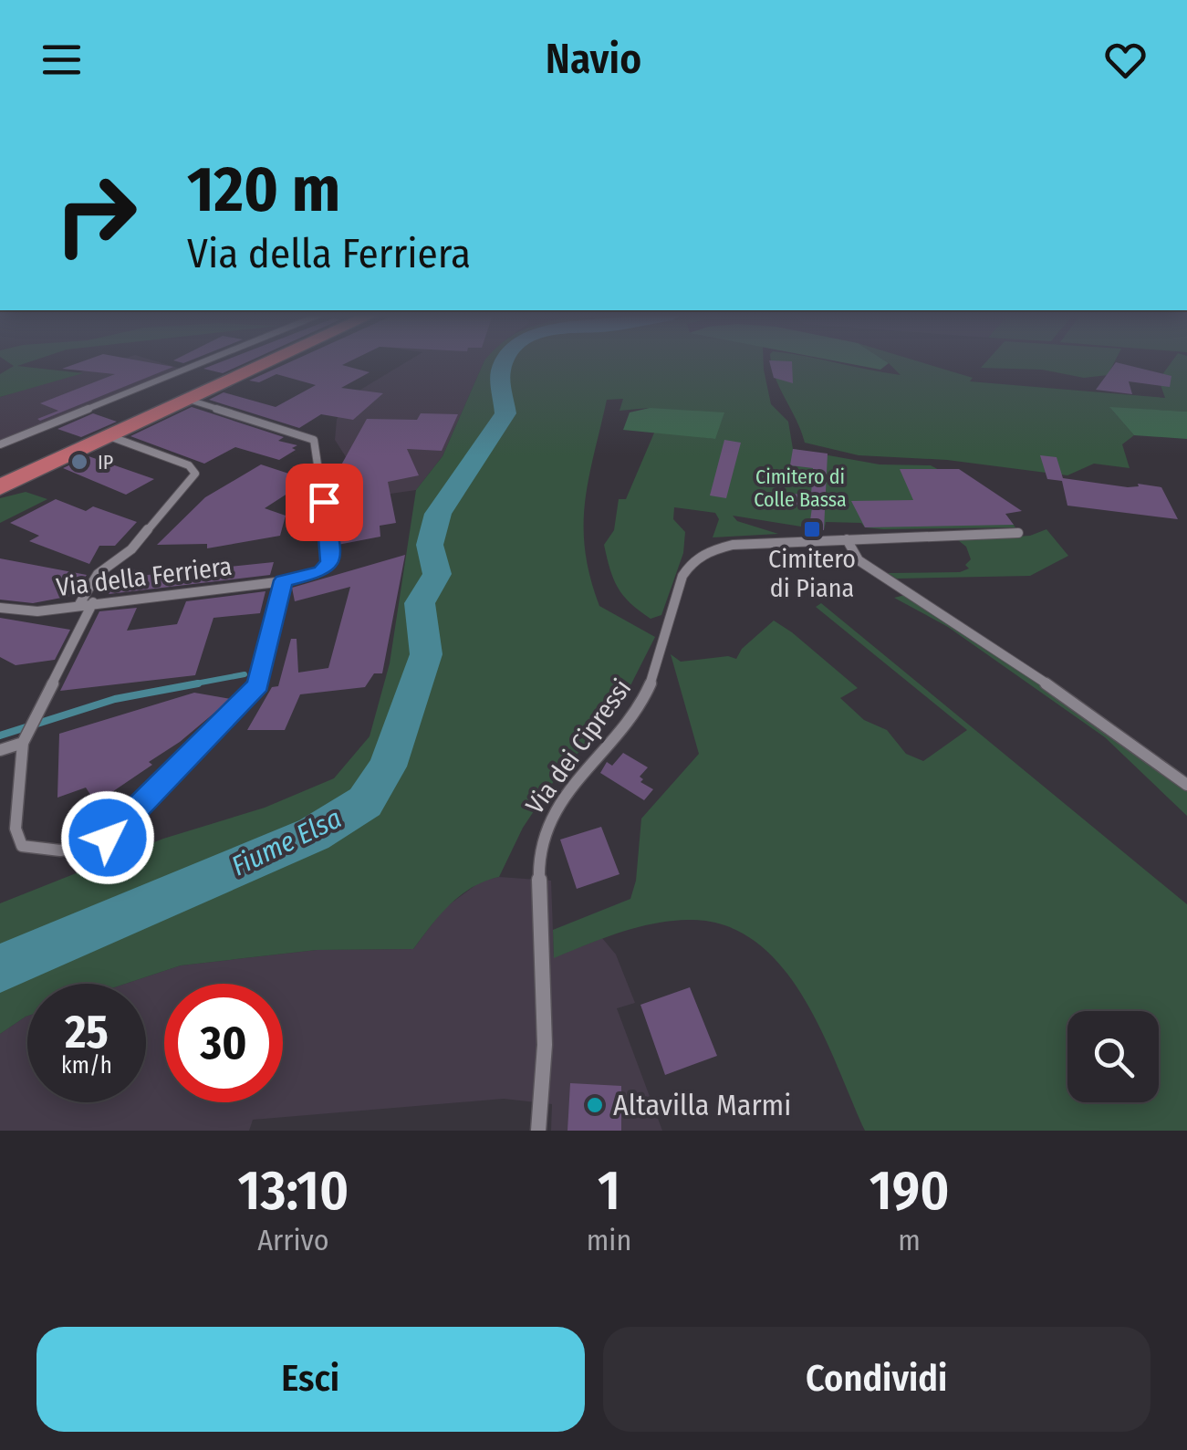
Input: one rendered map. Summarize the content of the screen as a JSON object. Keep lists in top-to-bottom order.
{
  "streets": {
    "street": ["Via della Ferriera", "Via dei Cipressi"]
  },
  "water": ["Fiume Elsa"],
  "parks": ["Cimitero di Colle Bassa"],
  "places": {
    "other": ["IP", "Altavilla Marmi"],
    "transit": ["Cimitero di Piana"]
  },
  "page": {
    "header": "Navio",
    "turn": ["120 m", "Via della Ferriera"],
    "speed": "25 km/h",
    "limit": "30",
    "eta": [
      "13:10",
      "Arrivo",
      "1",
      "min",
      "190",
      "m"
    ],
    "buttons": ["Esci", "Condividi"]
  }
}
